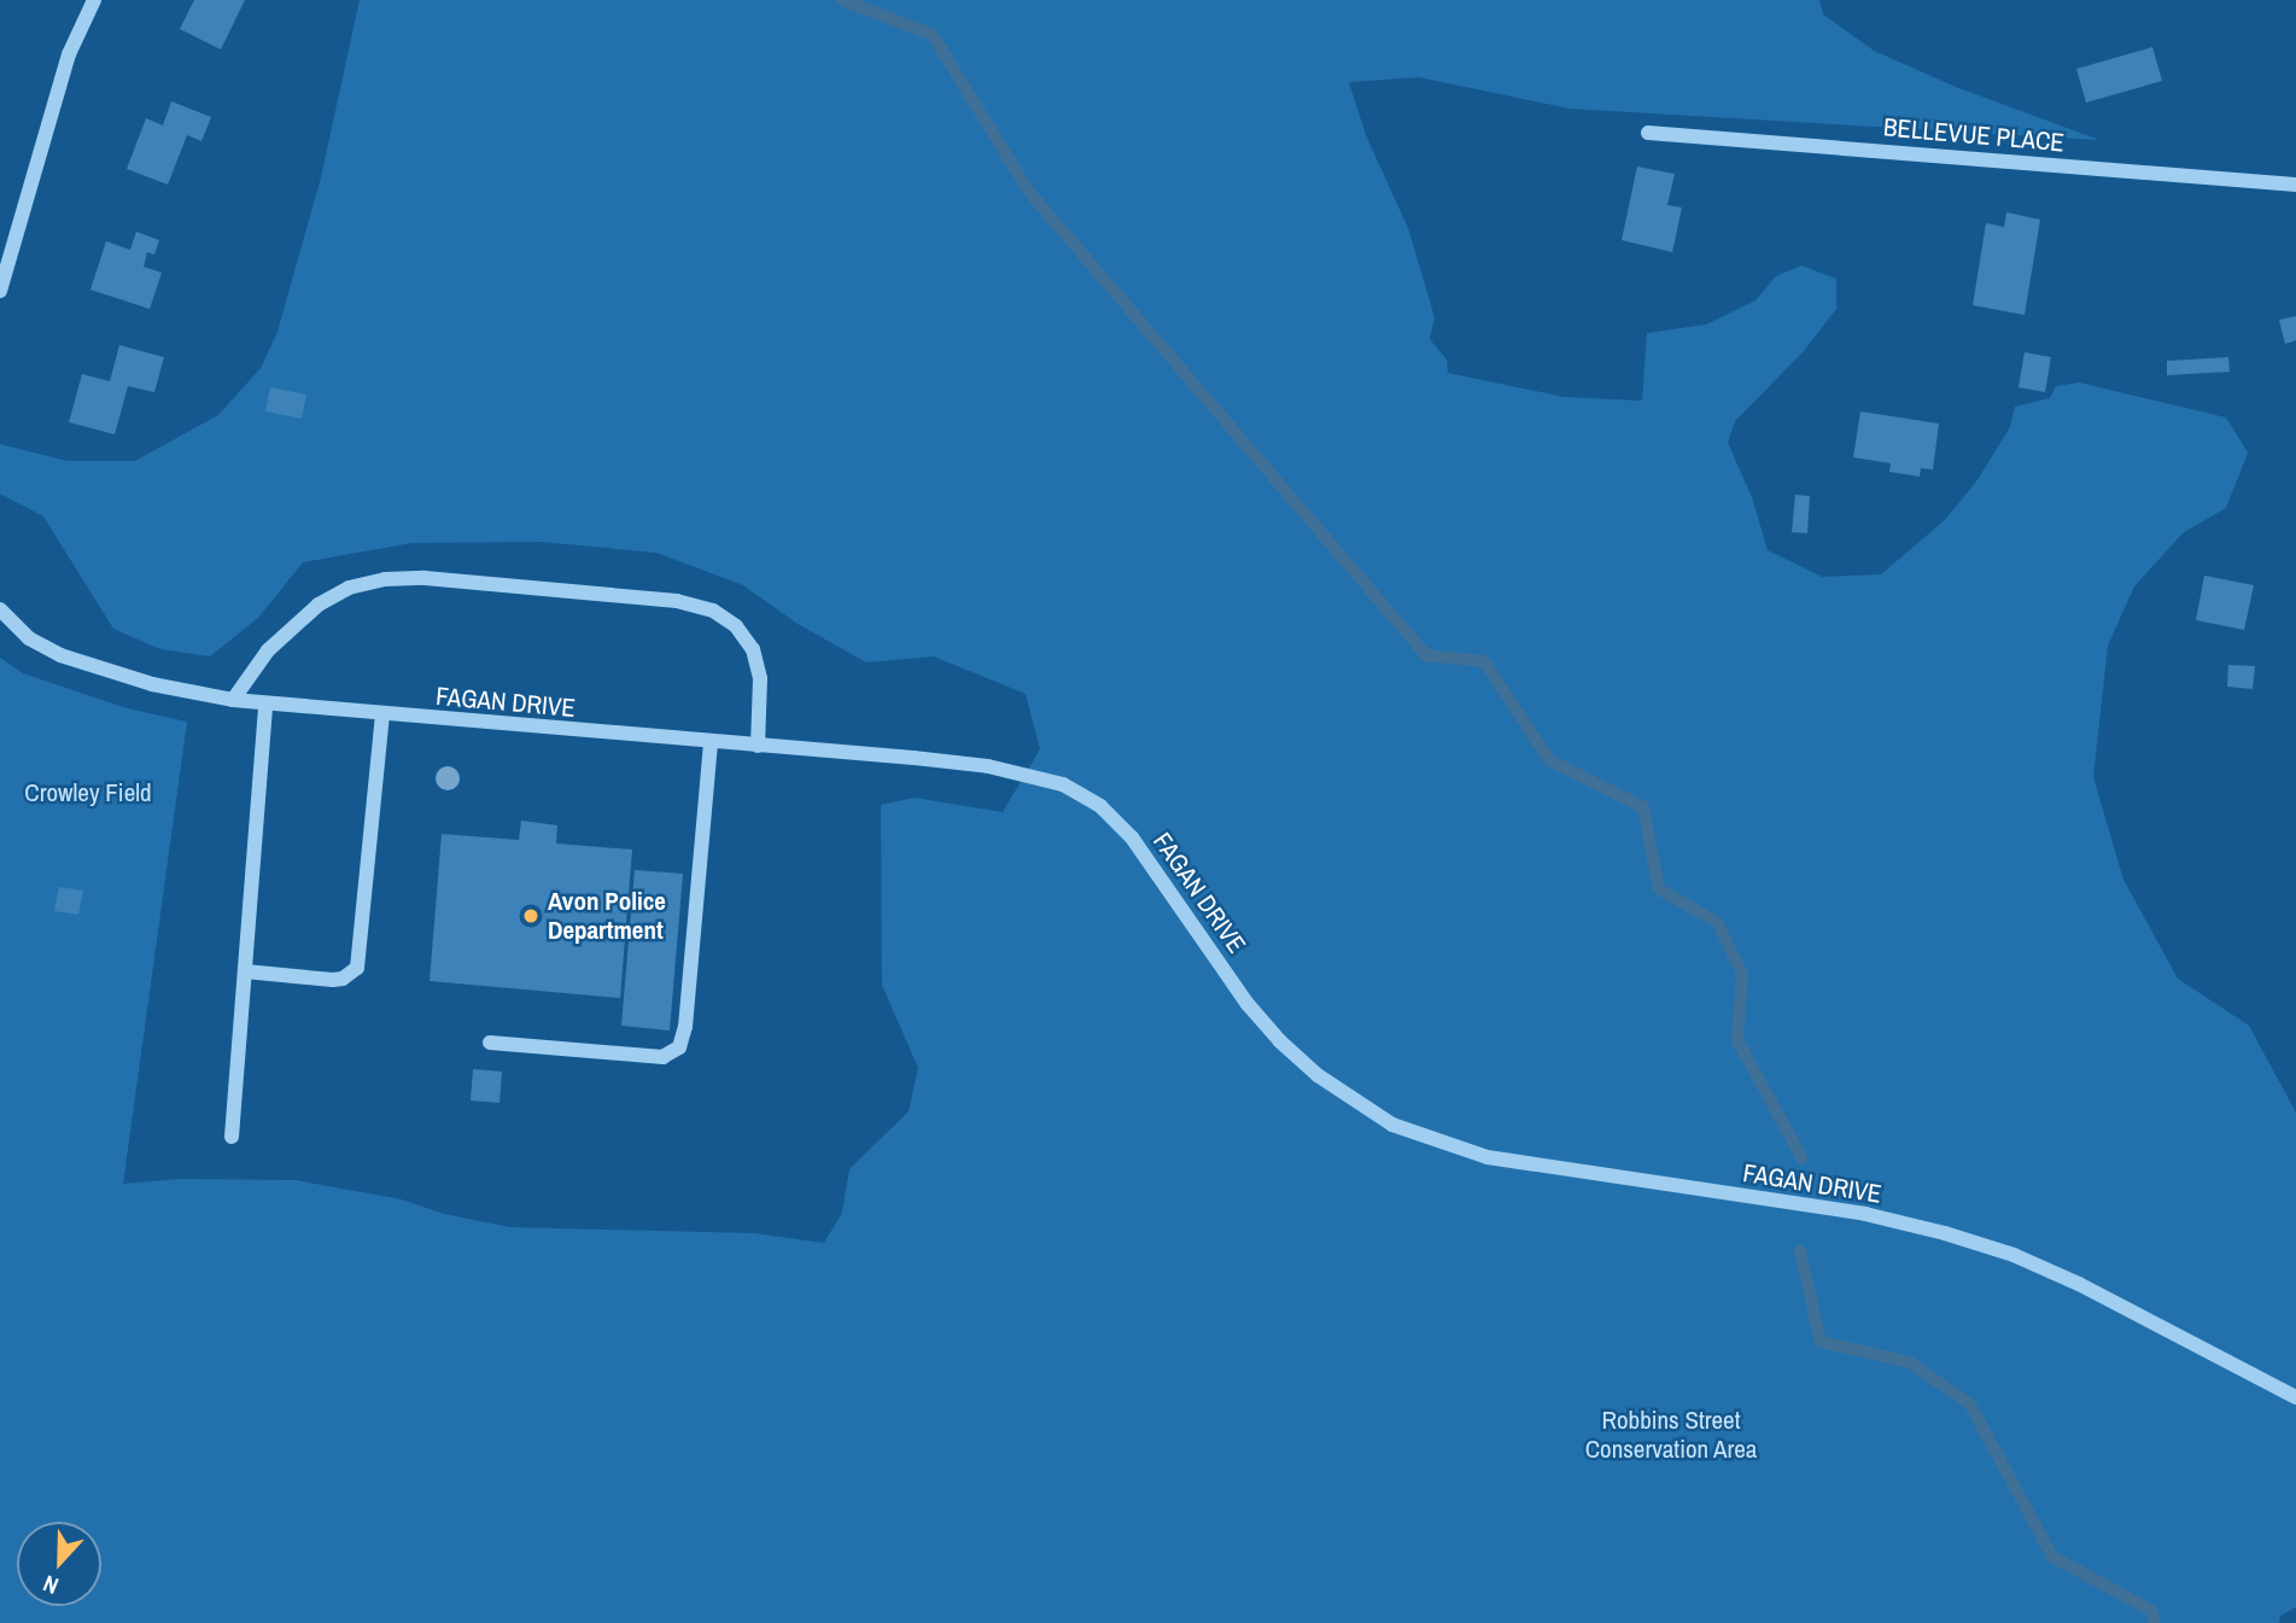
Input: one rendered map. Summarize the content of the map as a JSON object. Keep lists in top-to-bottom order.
{
  "streets": {
    "street": ["BELLEVUE PLACE", "FAGAN DRIVE"]
  },
  "parks": ["Crowley Field", "Robbins Street Conservation Area"],
  "places": ["Avon Police Department"],
  "north": "bottom"
}
